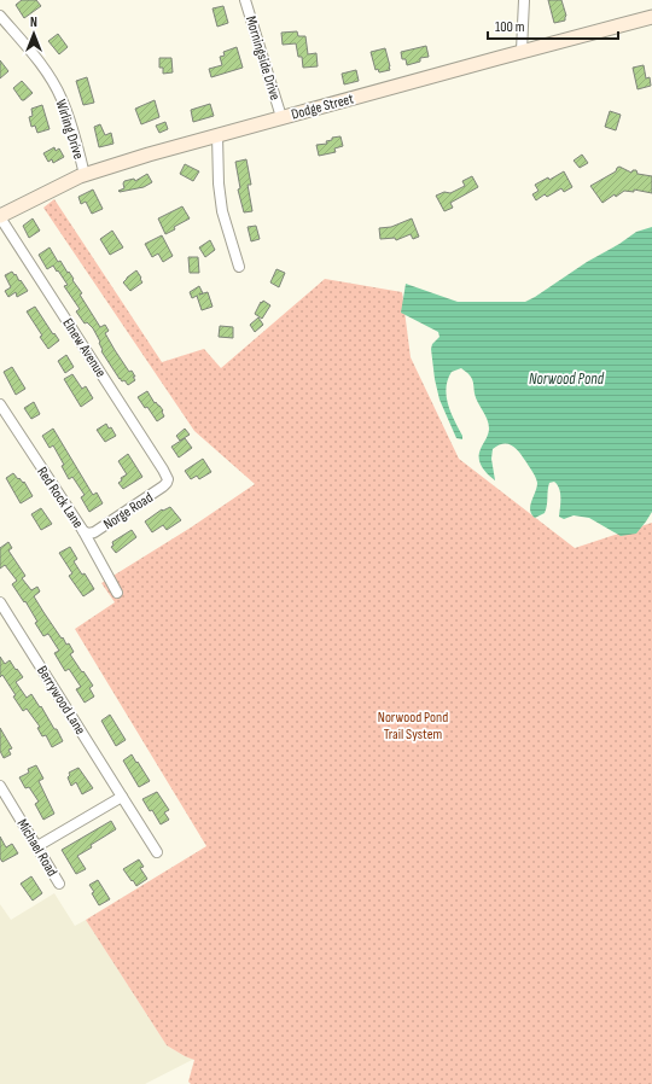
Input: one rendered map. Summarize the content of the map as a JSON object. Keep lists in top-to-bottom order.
{
  "streets": {
    "main road": ["Dodge Street"],
    "street": [
      "Morningside Drive",
      "Wirling Drive",
      "Elnew Avenue",
      "Red Rock Lane",
      "Norge Road",
      "Berrywood Lane",
      "Michael Road"
    ]
  },
  "crossings": [
    ["Morningside Drive", "Dodge Street"],
    ["Dodge Street", "Wirling Drive"],
    ["Dodge Street", "Elnew Avenue"],
    ["Elnew Avenue", "Norge Road"],
    ["Red Rock Lane", "Norge Road"]
  ],
  "water": ["Norwood Pond"],
  "parks": ["Norwood Pond Trail System"],
  "scale_bar": "100 m",
  "north": "top"
}
